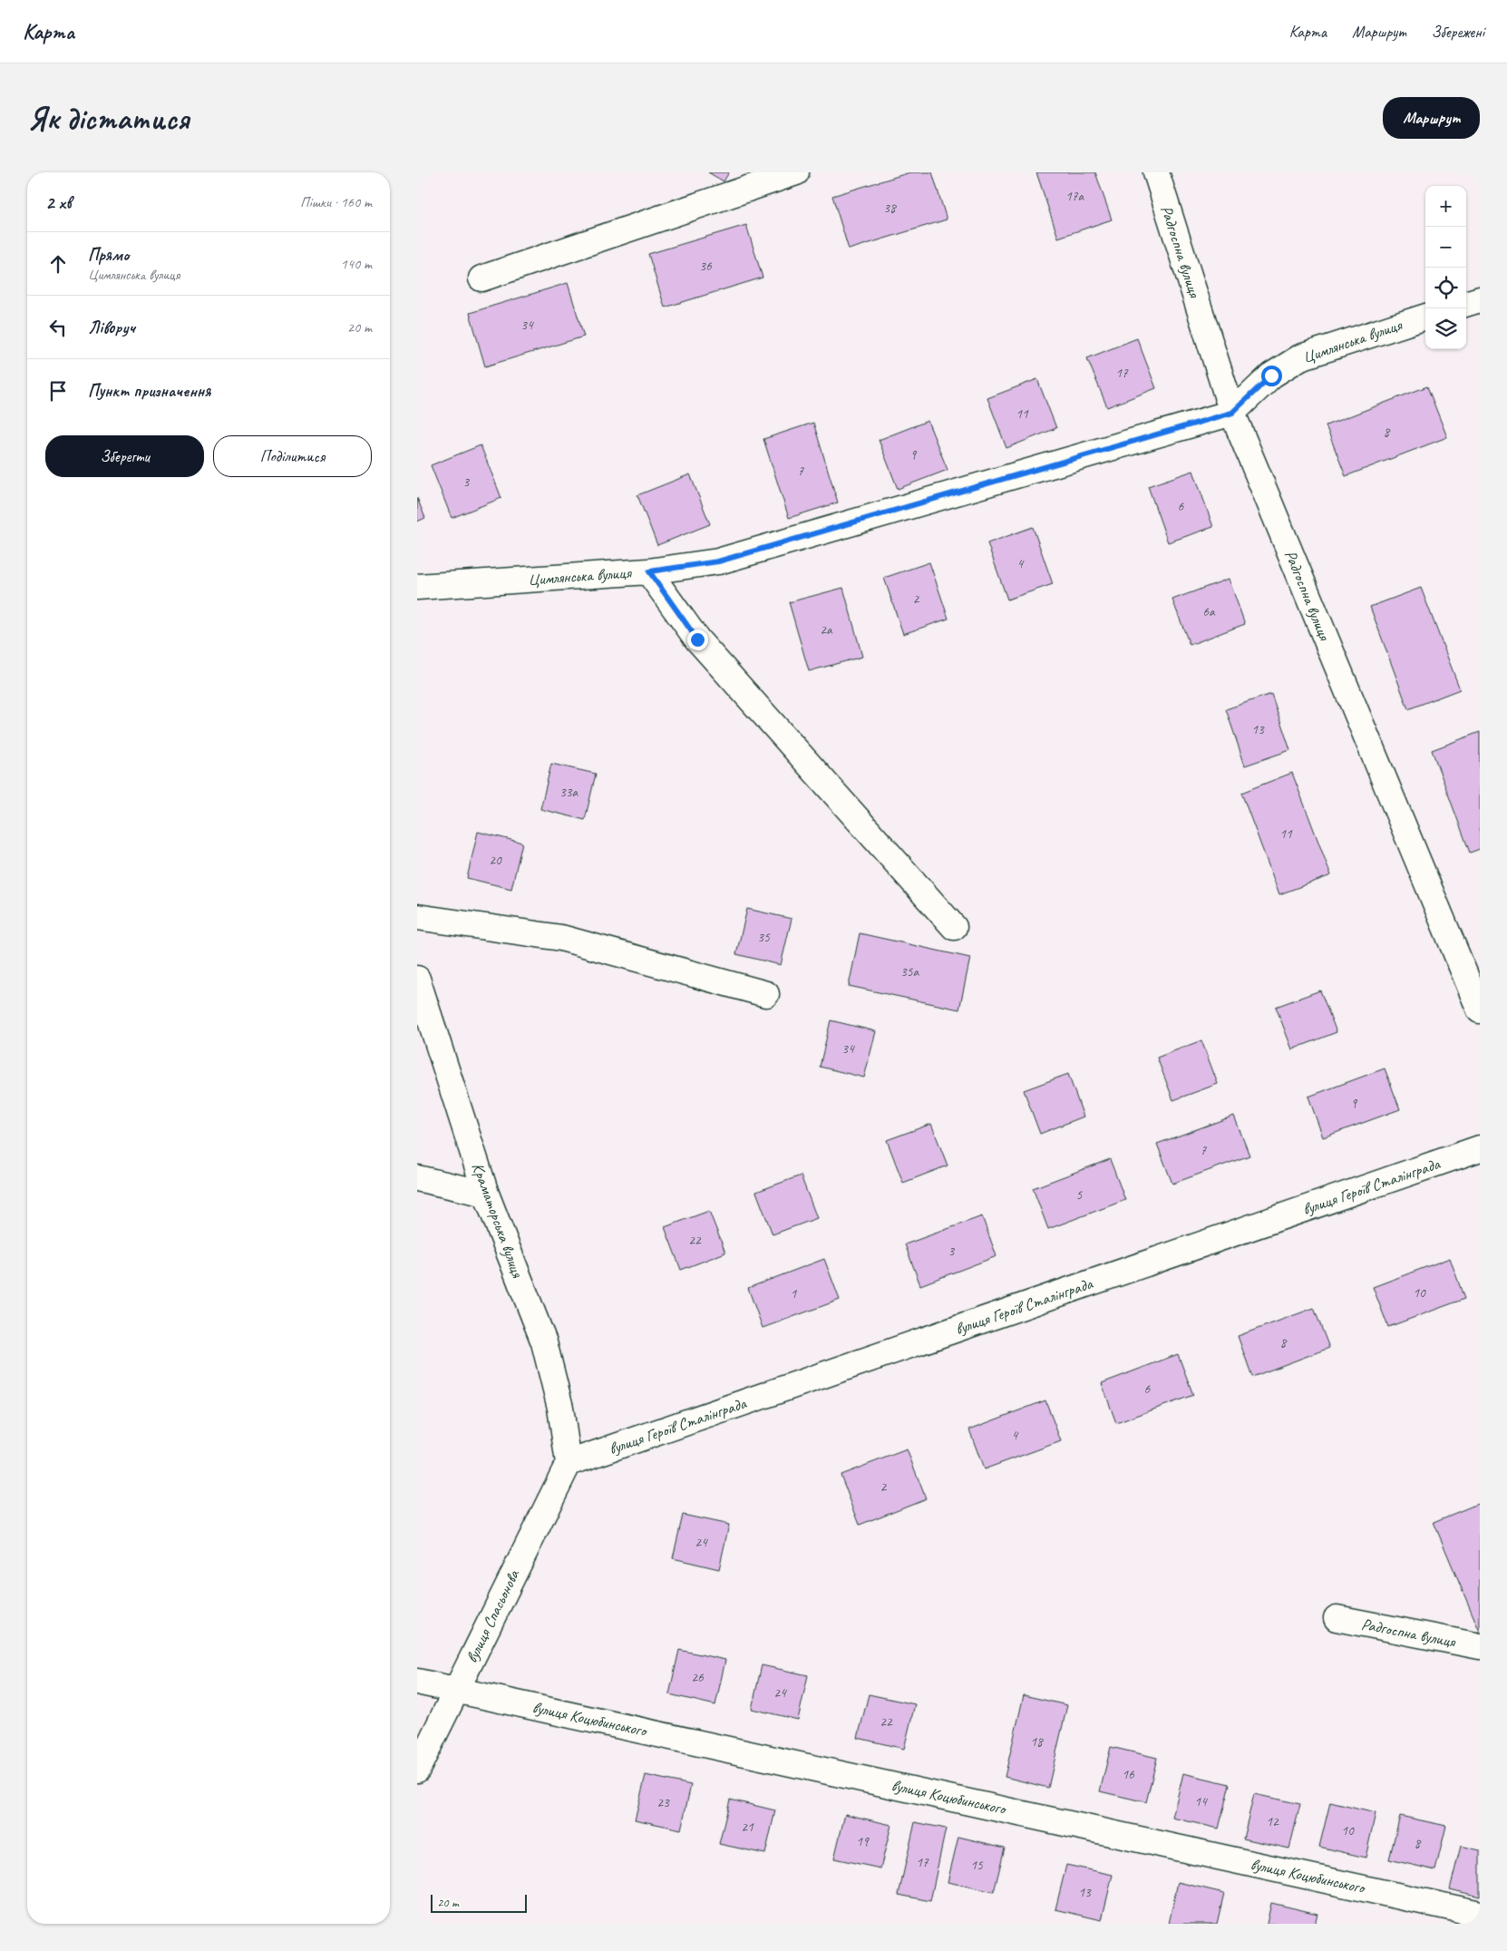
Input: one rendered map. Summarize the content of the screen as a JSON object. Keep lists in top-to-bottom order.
{
  "streets": {
    "street": [
      "Радгоспна вулиця",
      "Цимлянська вулиця",
      "вулиця Героїв Сталінграда",
      "Краматорська вулиця",
      "вулиця Спасьонова",
      "вулиця Коцюбинського"
    ]
  },
  "crossings": [
    ["Радгоспна вулиця", "Цимлянська вулиця"],
    ["вулиця Героїв Сталінграда", "Краматорська вулиця"],
    ["вулиця Героїв Сталінграда", "вулиця Спасьонова"],
    ["Краматорська вулиця", "вулиця Спасьонова"],
    ["вулиця Спасьонова", "вулиця Коцюбинського"]
  ],
  "house_numbers": [
    "17а",
    "38",
    "36",
    "34",
    "17",
    "11",
    "8",
    "9",
    "7",
    "3",
    "6",
    "4",
    "2",
    "6а",
    "2а",
    "13",
    "33а",
    "11",
    "20",
    "35",
    "35а",
    "34",
    "9",
    "7",
    "5",
    "22",
    "3",
    "10",
    "1",
    "8",
    "6",
    "4",
    "2",
    "24",
    "26",
    "24",
    "22",
    "18",
    "16",
    "14",
    "23",
    "12",
    "21",
    "10",
    "19",
    "8",
    "17",
    "15",
    "13"
  ],
  "scale_bar": "20 m",
  "page": {
    "header": "Карта",
    "nav": ["Карта", "Маршрут", "Збережені"],
    "buttons": [
      "Маршрут",
      ["Зберегти", "Поділитися"]
    ],
    "title": "Як дістатися",
    "heading": ["2 хв", "Пішки · 160 m"],
    "map_buttons": ["+", "−"],
    "list": [
      ["Прямо", "Цимлянська вулиця", "140 m"],
      ["Ліворуч", "20 m"],
      "Пункт призначення"
    ],
    "scale": "20 m"
  }
}
